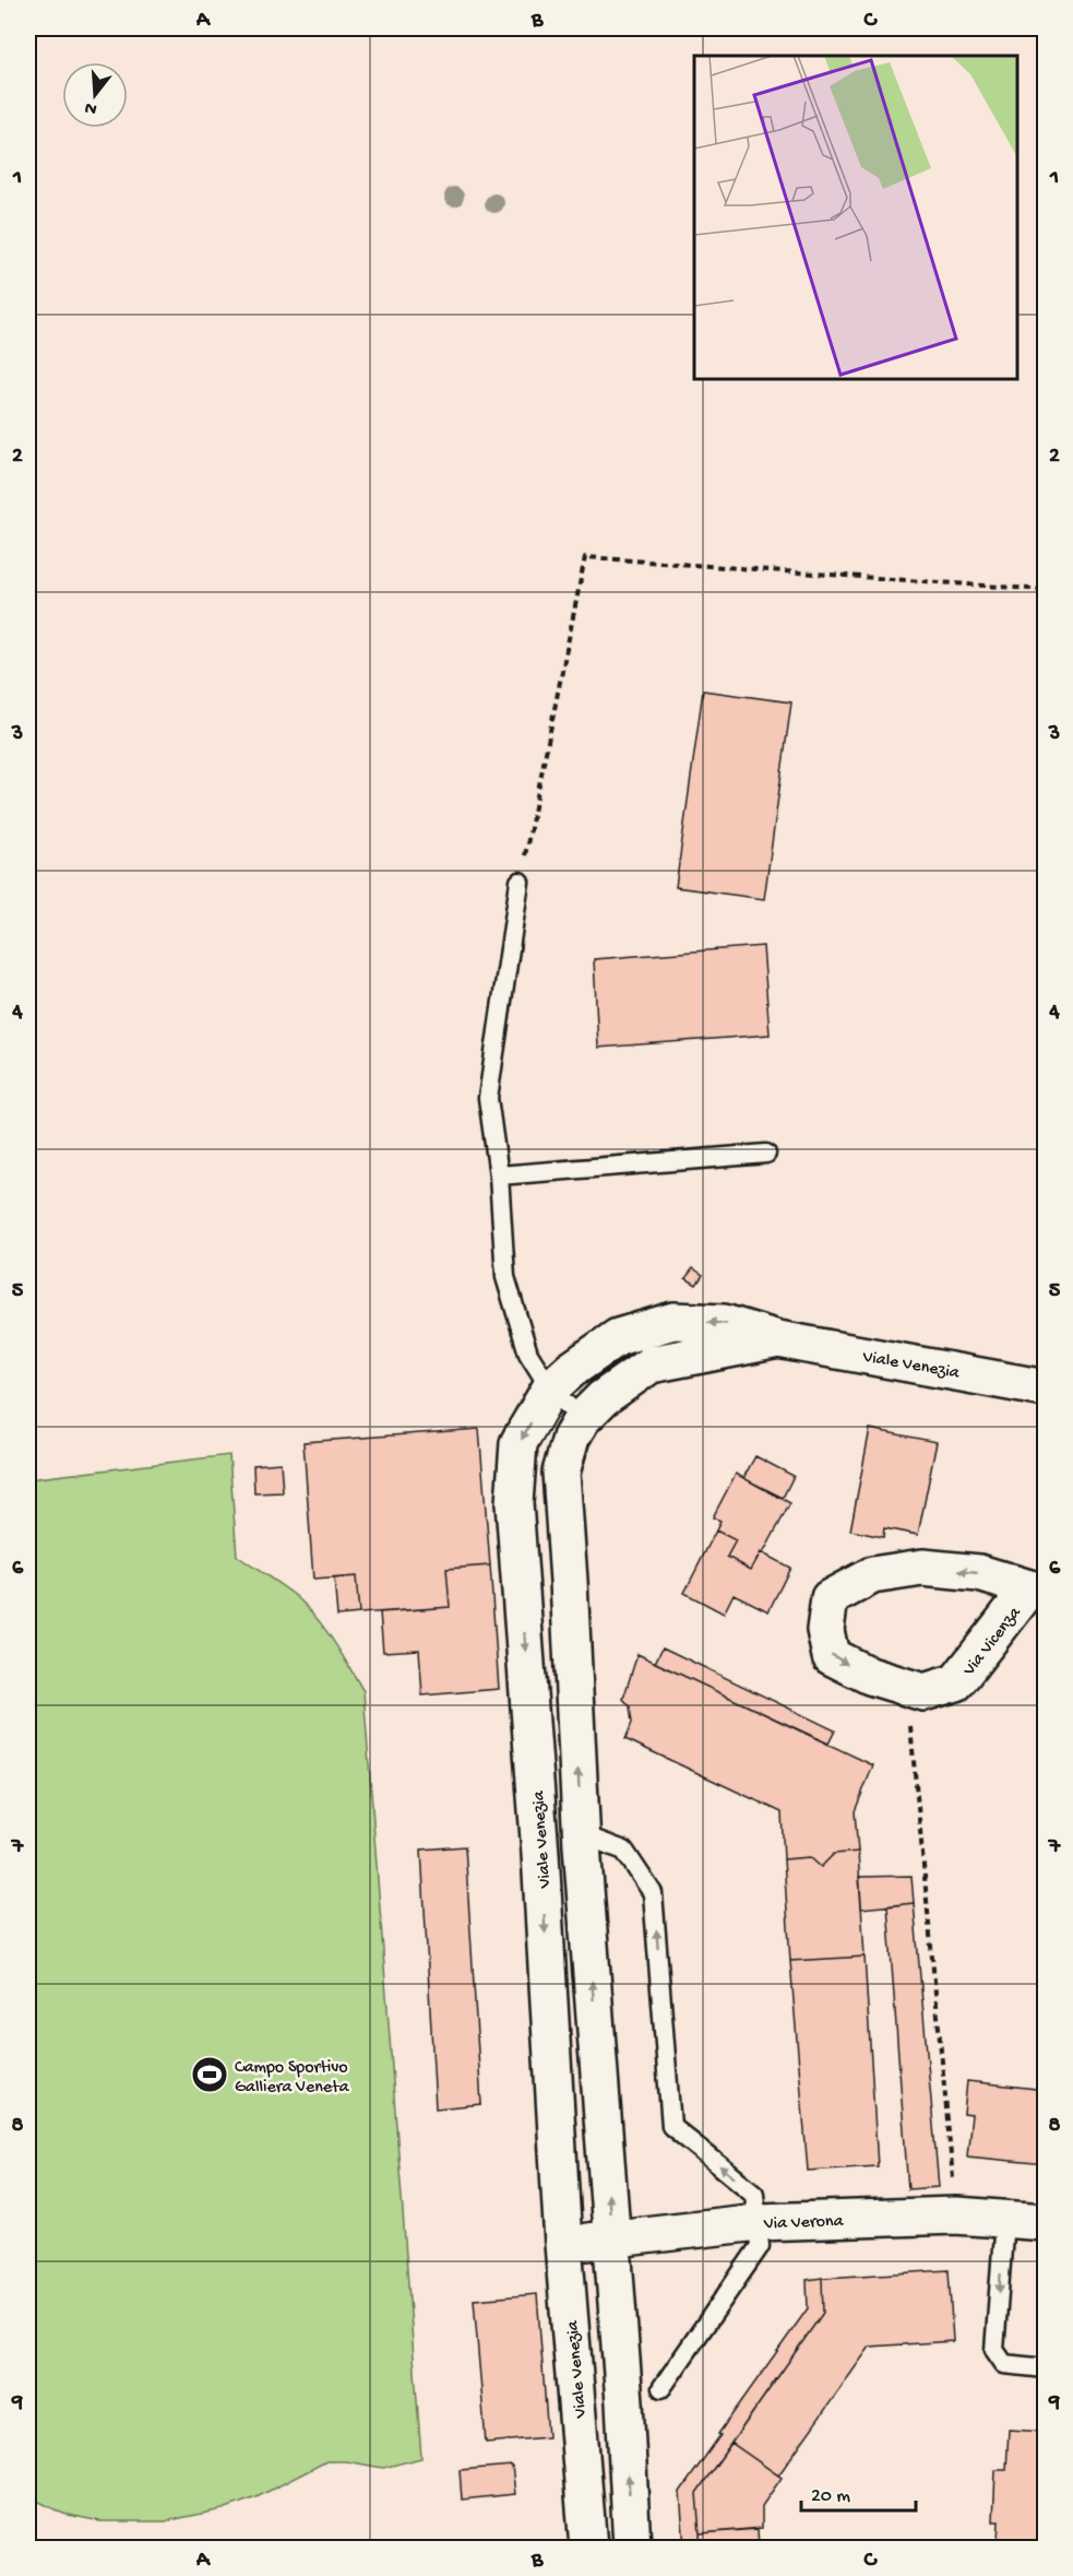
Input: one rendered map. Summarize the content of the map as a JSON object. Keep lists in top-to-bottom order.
{
  "streets": {
    "street": ["Viale Venezia", "Via Vicenza", "Via Verona"]
  },
  "crossings": [
    ["Viale Venezia", "Via Verona"]
  ],
  "places": {
    "sports": ["Campo Sportivo Galliera Veneta"]
  },
  "scale_bar": "20 m",
  "north": "bottom",
  "grid": {
    "columns": ["A", "B", "C"],
    "rows": [
      "1",
      "2",
      "3",
      "4",
      "5",
      "6",
      "7",
      "8",
      "9"
    ]
  }
}
